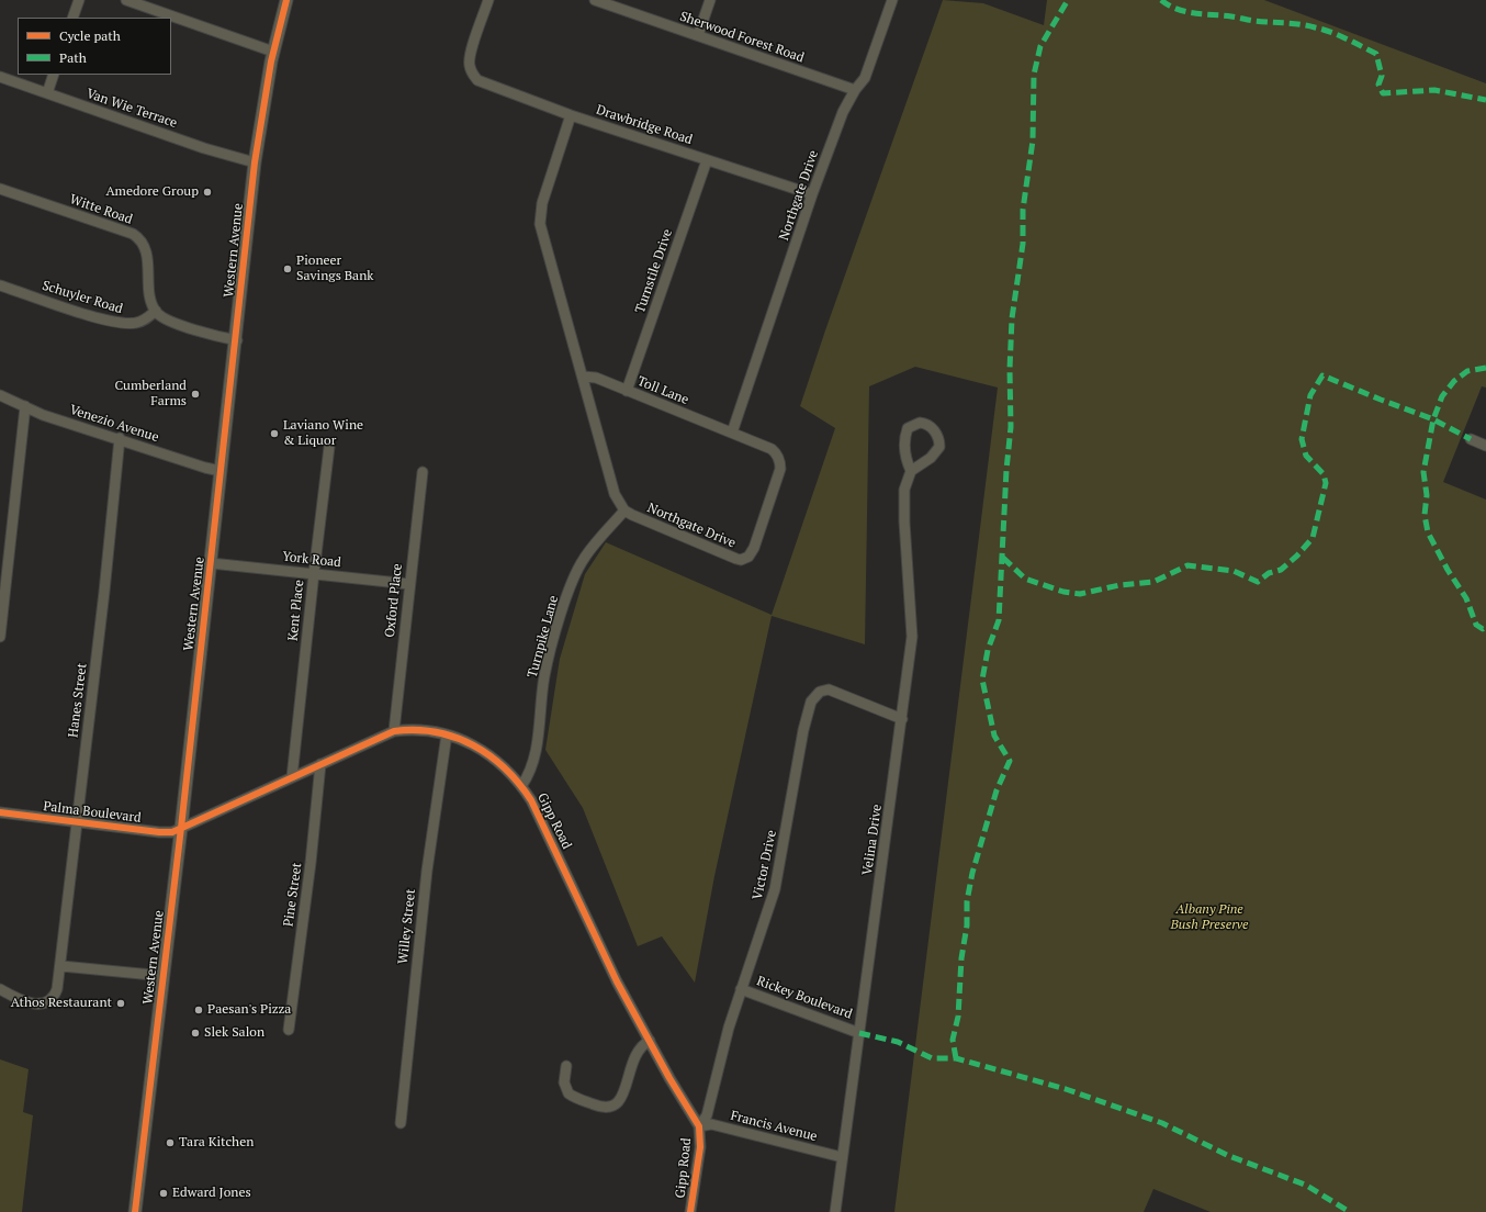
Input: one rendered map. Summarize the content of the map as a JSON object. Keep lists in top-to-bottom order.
{
  "streets": {
    "main road": ["Western Avenue"],
    "street": [
      "Sherwood Forest Road",
      "Van Wie Terrace",
      "Drawbridge Road",
      "Northgate Drive",
      "Witte Road",
      "Turnstile Drive",
      "Schuyler Road",
      "Toll Lane",
      "Venezio Avenue",
      "York Road",
      "Oxford Place",
      "Kent Place",
      "Turnpike Lane",
      "Hanes Street",
      "Palma Boulevard",
      "Gipp Road",
      "Velina Drive",
      "Victor Drive",
      "Pine Street",
      "Willey Street",
      "Rickey Boulevard",
      "Francis Avenue"
    ]
  },
  "crossings": [
    ["Sherwood Forest Road", "Northgate Drive"],
    ["Van Wie Terrace", "Western Avenue"],
    ["Drawbridge Road", "Northgate Drive"],
    ["Drawbridge Road", "Turnstile Drive"],
    ["Northgate Drive", "Toll Lane"],
    ["Northgate Drive", "Turnpike Lane"],
    ["Witte Road", "Schuyler Road"],
    ["Western Avenue", "Venezio Avenue"],
    ["Western Avenue", "York Road"],
    ["Western Avenue", "Palma Boulevard"],
    ["Western Avenue", "Gipp Road"],
    ["Turnstile Drive", "Toll Lane"],
    ["Venezio Avenue", "Hanes Street"],
    ["York Road", "Oxford Place"],
    ["York Road", "Kent Place"],
    ["Oxford Place", "Gipp Road"],
    ["Kent Place", "Gipp Road"],
    ["Turnpike Lane", "Gipp Road"],
    ["Hanes Street", "Palma Boulevard"],
    ["Palma Boulevard", "Gipp Road"],
    ["Gipp Road", "Victor Drive"],
    ["Gipp Road", "Pine Street"],
    ["Gipp Road", "Willey Street"],
    ["Gipp Road", "Francis Avenue"],
    ["Velina Drive", "Victor Drive"],
    ["Velina Drive", "Rickey Boulevard"],
    ["Velina Drive", "Francis Avenue"],
    ["Victor Drive", "Rickey Boulevard"],
    ["Victor Drive", "Francis Avenue"]
  ],
  "parks": ["Albany Pine Bush Preserve"],
  "places": [
    "Amedore Group",
    "Pioneer Savings Bank",
    "Cumberland Farms",
    "Laviano Wine & Liquor",
    "Athos Restaurant",
    "Paesan's Pizza",
    "Slek Salon",
    "Tara Kitchen",
    "Edward Jones"
  ],
  "legend": ["Cycle path", "Path"]
}
